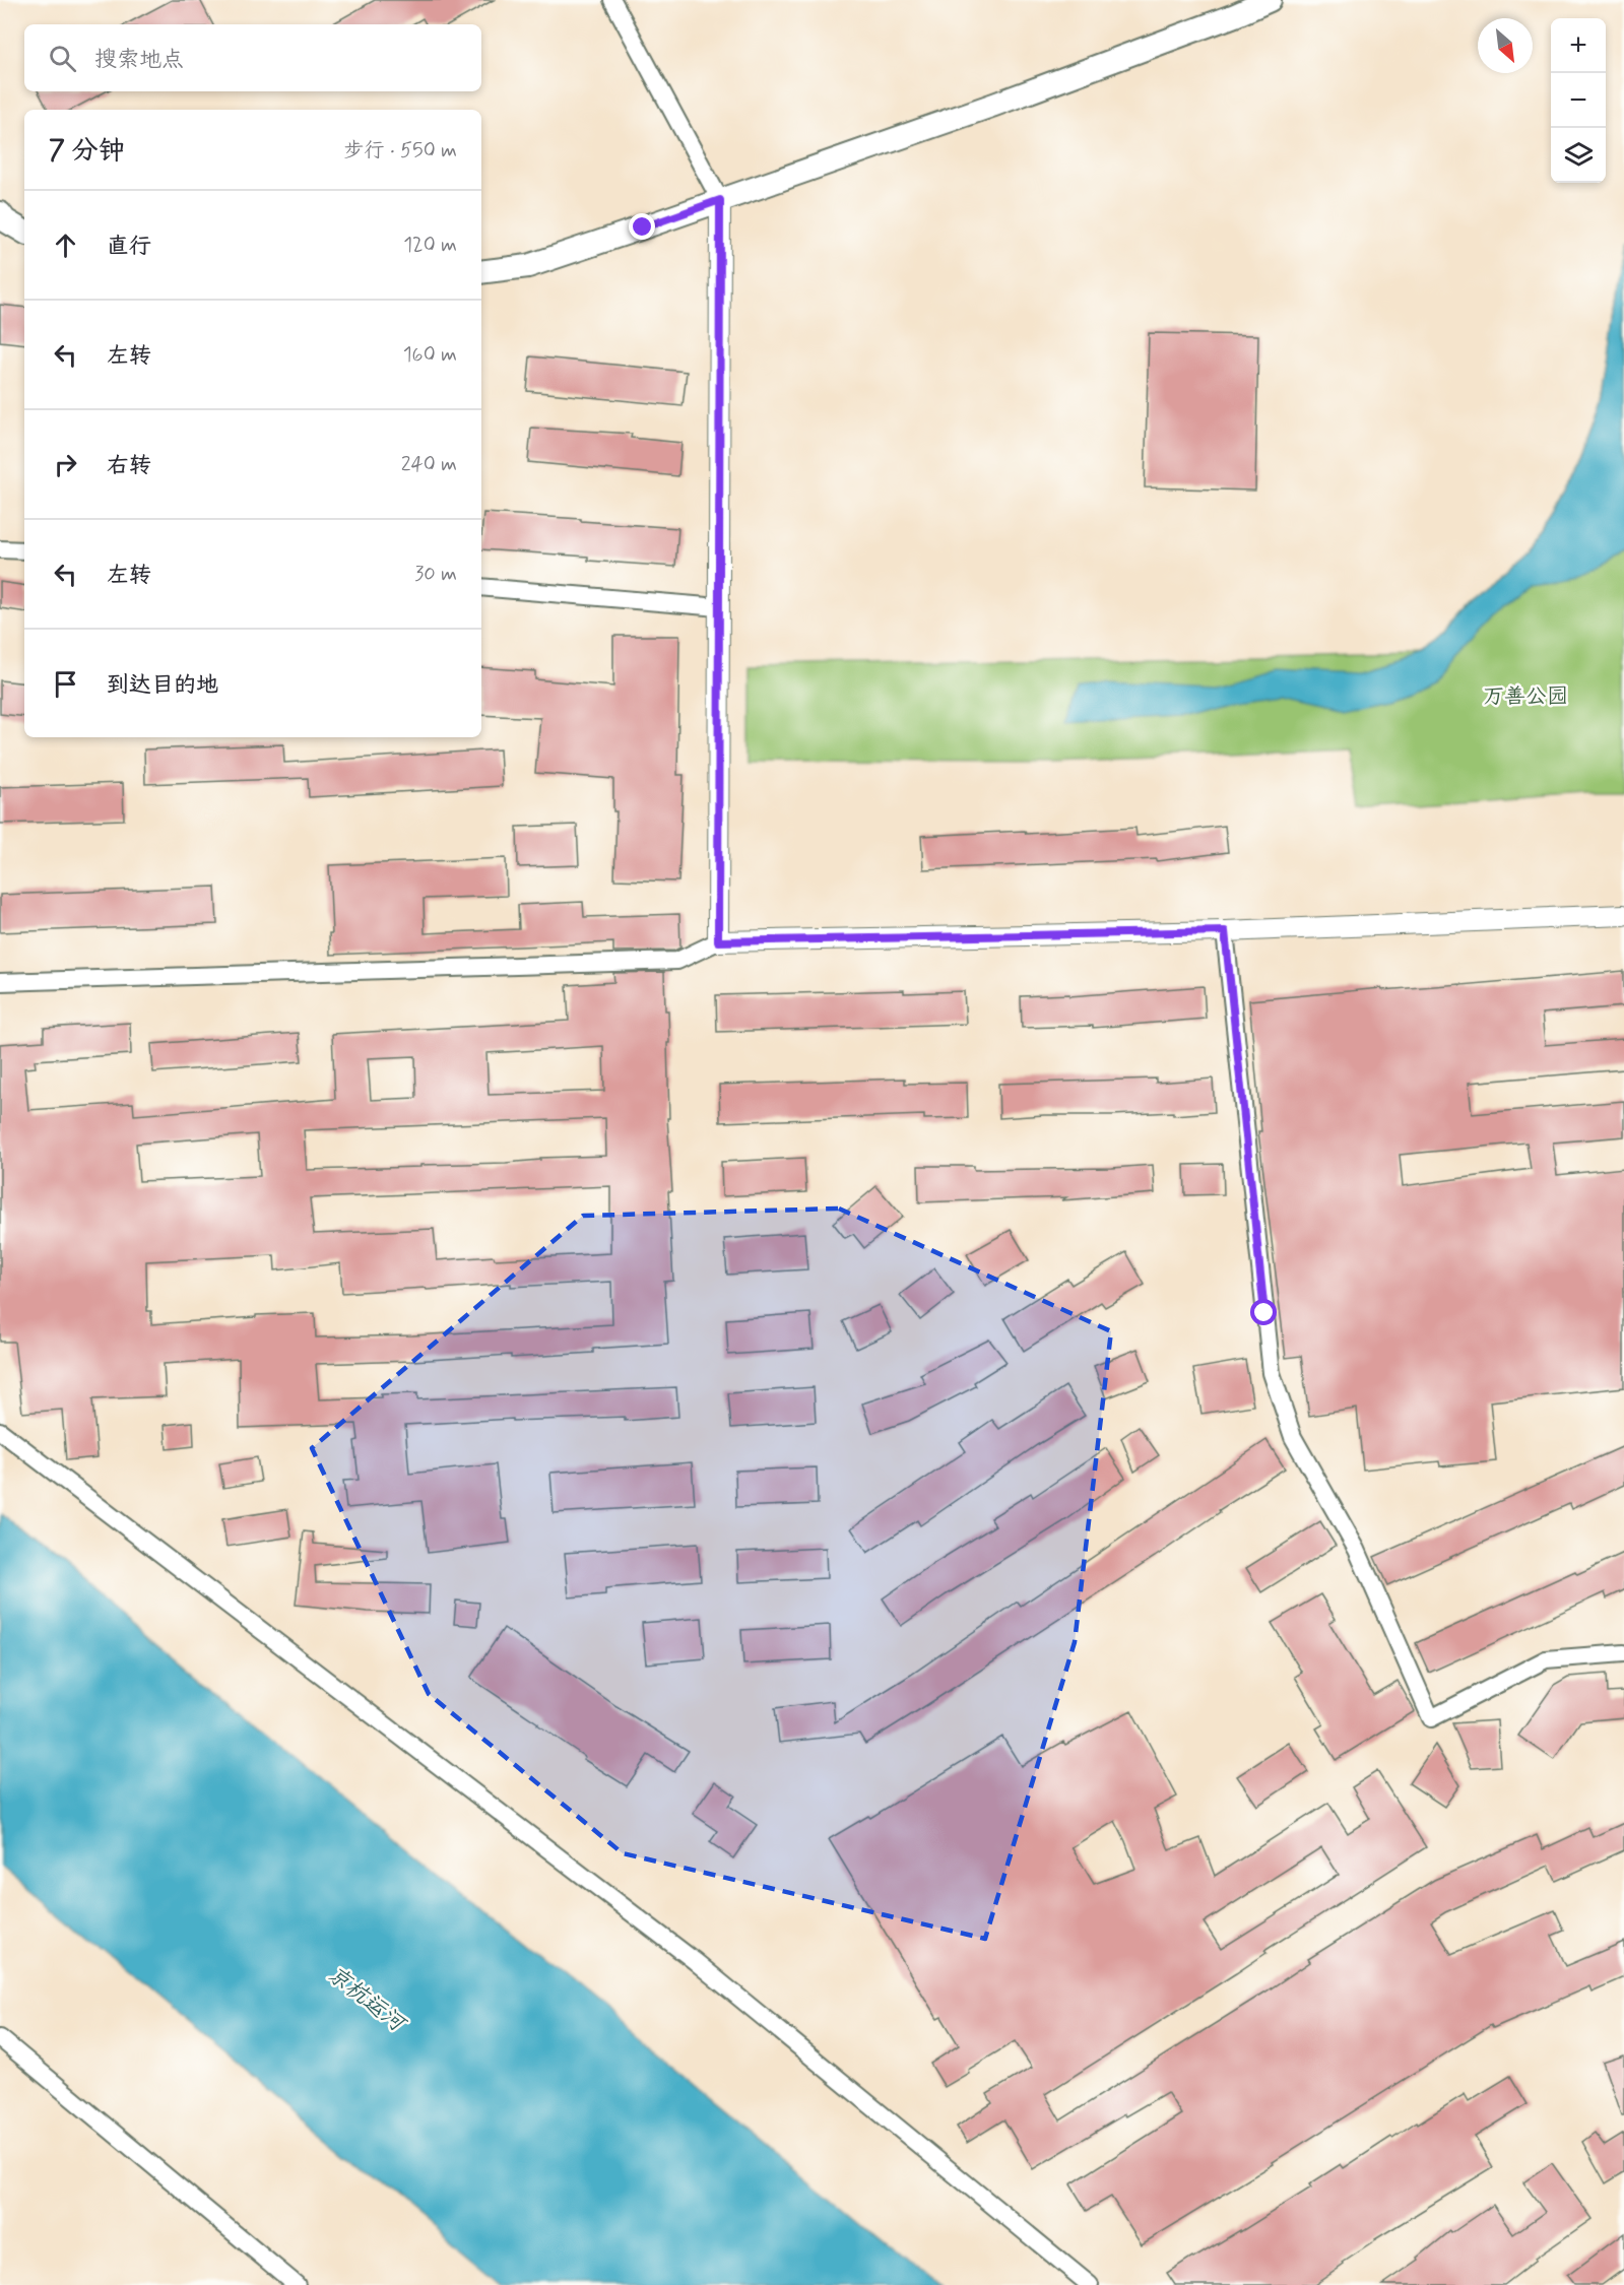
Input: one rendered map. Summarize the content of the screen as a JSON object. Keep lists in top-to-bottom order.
{
  "water": ["京杭运河"],
  "parks": ["万善公园"],
  "north": "bottom right",
  "page": {
    "map_buttons": ["+", "−"],
    "search": "搜索地点",
    "heading": ["7 分钟", "步行 · 550 m"],
    "list": [
      ["直行", "120 m"],
      ["左转", "160 m"],
      ["右转", "240 m"],
      ["左转", "30 m"],
      "到达目的地"
    ]
  }
}
